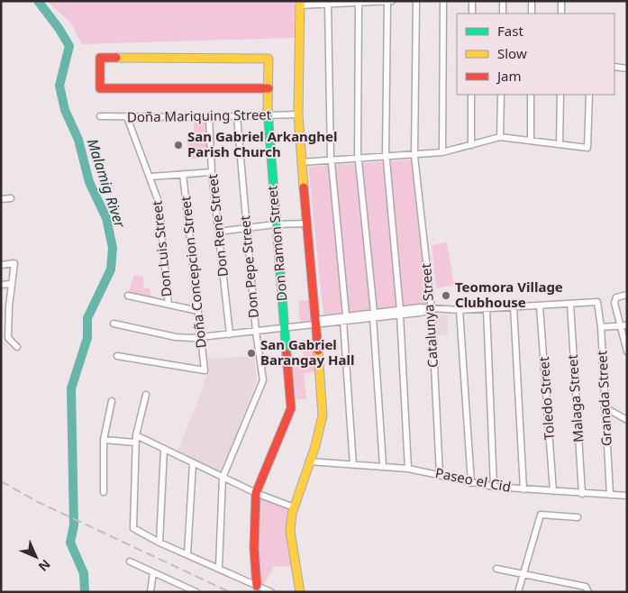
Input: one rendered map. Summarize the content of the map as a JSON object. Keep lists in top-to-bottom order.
{
  "streets": {
    "street": [
      "Doña Mariquing Street",
      "Don Rene Street",
      "Don Ramon Street",
      "Don Luis Street",
      "Don Pepe Street",
      "Doña Concepcion Street",
      "Catalunya Street",
      "Toledo Street",
      "Malaga Street",
      "Granada Street",
      "Paseo el Cid"
    ]
  },
  "crossings": [
    ["Doña Mariquing Street", "Don Rene Street"],
    ["Doña Mariquing Street", "Don Ramon Street"],
    ["Doña Mariquing Street", "Don Luis Street"],
    ["Doña Mariquing Street", "Don Pepe Street"],
    ["Catalunya Street", "Paseo el Cid"],
    ["Toledo Street", "Paseo el Cid"],
    ["Malaga Street", "Granada Street"],
    ["Malaga Street", "Paseo el Cid"],
    ["Granada Street", "Paseo el Cid"]
  ],
  "water": ["Malamig River"],
  "places": ["San Gabriel Arkanghel Parish Church", "Teomora Village Clubhouse", "San Gabriel Barangay Hall"],
  "legend": ["Fast", "Slow", "Jam"],
  "north": "bottom right"
}
